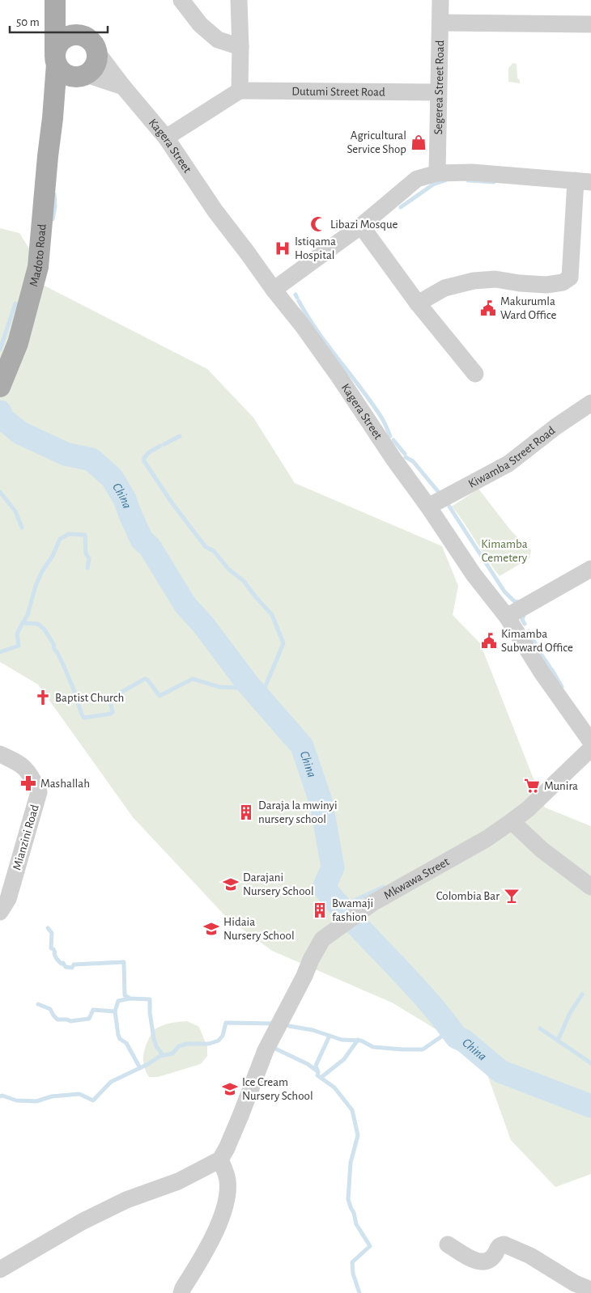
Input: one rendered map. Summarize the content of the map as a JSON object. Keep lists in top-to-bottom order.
{
  "streets": {
    "main road": ["Madoto Road"],
    "street": [
      "Segerea Street Road",
      "Dutumi Street Road",
      "Kagera Street",
      "Kiwamba Street Road",
      "Mianzini Road",
      "Mkwawa Street"
    ]
  },
  "crossings": [
    ["Segerea Street Road", "Dutumi Street Road"],
    ["Kagera Street", "Madoto Road"],
    ["Kagera Street", "Kiwamba Street Road"]
  ],
  "water": ["China"],
  "parks": ["Kimamba Cemetery"],
  "places": {
    "shop": ["Agricultural Service Shop"],
    "mosque": ["Libazi Mosque"],
    "hospital": ["Istiqama Hospital"],
    "public building": ["Makurumla Ward Office", "Kimamba Subward Office"],
    "church": ["Baptist Church"],
    "pharmacy": ["Mashallah"],
    "supermarket": ["Munira"],
    "building": ["Daraja la mwinyi nursery school", "Bwamaji fashion"],
    "school or university": ["Darajani Nursery School", "Hidaia Nursery School", "Ice Cream Nursery School"],
    "bar": ["Colombia Bar"]
  },
  "scale_bar": "50 m"
}
